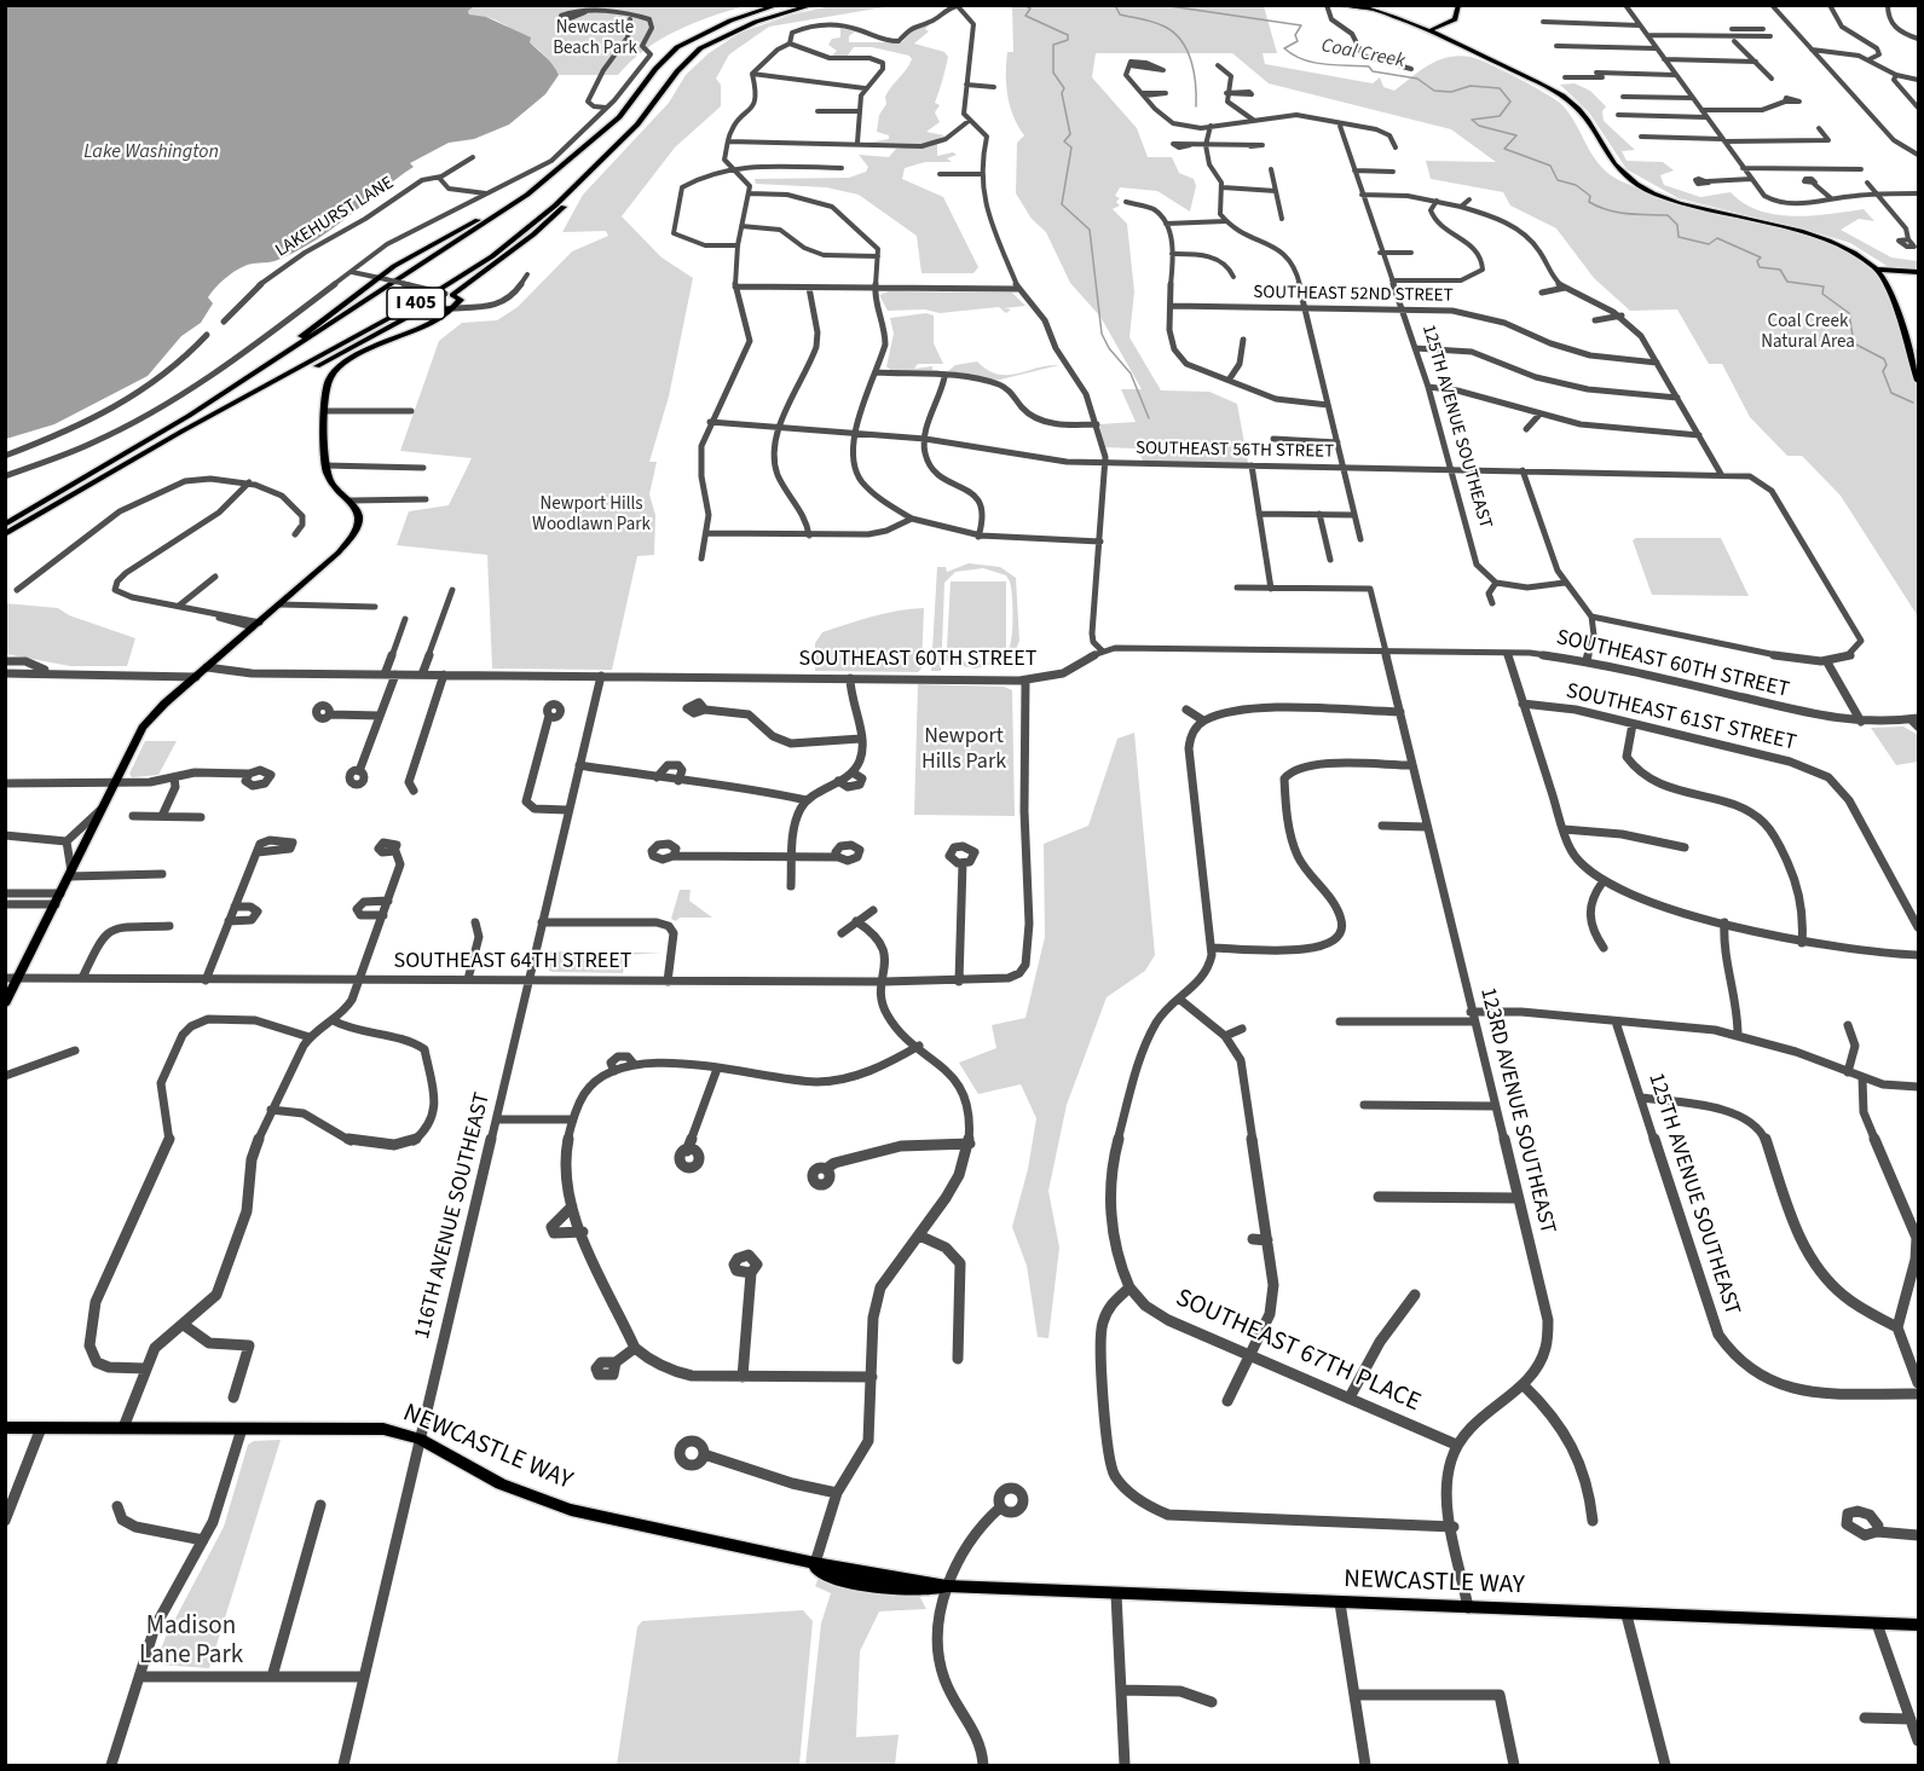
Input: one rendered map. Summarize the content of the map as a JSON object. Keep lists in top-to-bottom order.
{
  "streets": {
    "highway": ["I 405"],
    "main road": ["NEWCASTLE WAY"],
    "street": [
      "LAKEHURST LANE",
      "SOUTHEAST 52ND STREET",
      "125TH AVENUE SOUTHEAST",
      "SOUTHEAST 56TH STREET",
      "SOUTHEAST 60TH STREET",
      "SOUTHEAST 61ST STREET",
      "SOUTHEAST 64TH STREET",
      "123RD AVENUE SOUTHEAST",
      "116TH AVENUE SOUTHEAST",
      "SOUTHEAST 67TH PLACE"
    ]
  },
  "crossings": [
    ["SOUTHEAST 52ND STREET", "125TH AVENUE SOUTHEAST"],
    ["125TH AVENUE SOUTHEAST", "SOUTHEAST 56TH STREET"],
    ["SOUTHEAST 60TH STREET", "SOUTHEAST 64TH STREET"],
    ["SOUTHEAST 60TH STREET", "123RD AVENUE SOUTHEAST"],
    ["SOUTHEAST 60TH STREET", "116TH AVENUE SOUTHEAST"],
    ["SOUTHEAST 64TH STREET", "116TH AVENUE SOUTHEAST"],
    ["123RD AVENUE SOUTHEAST", "SOUTHEAST 67TH PLACE"],
    ["123RD AVENUE SOUTHEAST", "NEWCASTLE WAY"],
    ["116TH AVENUE SOUTHEAST", "NEWCASTLE WAY"]
  ],
  "water": ["Coal Creek", "Lake Washington"],
  "parks": [
    "Newcastle Beach Park",
    "Coal Creek Natural Area",
    "Newport Hills Woodlawn Park",
    "Newport Hills Park",
    "Madison Lane Park"
  ]
}
